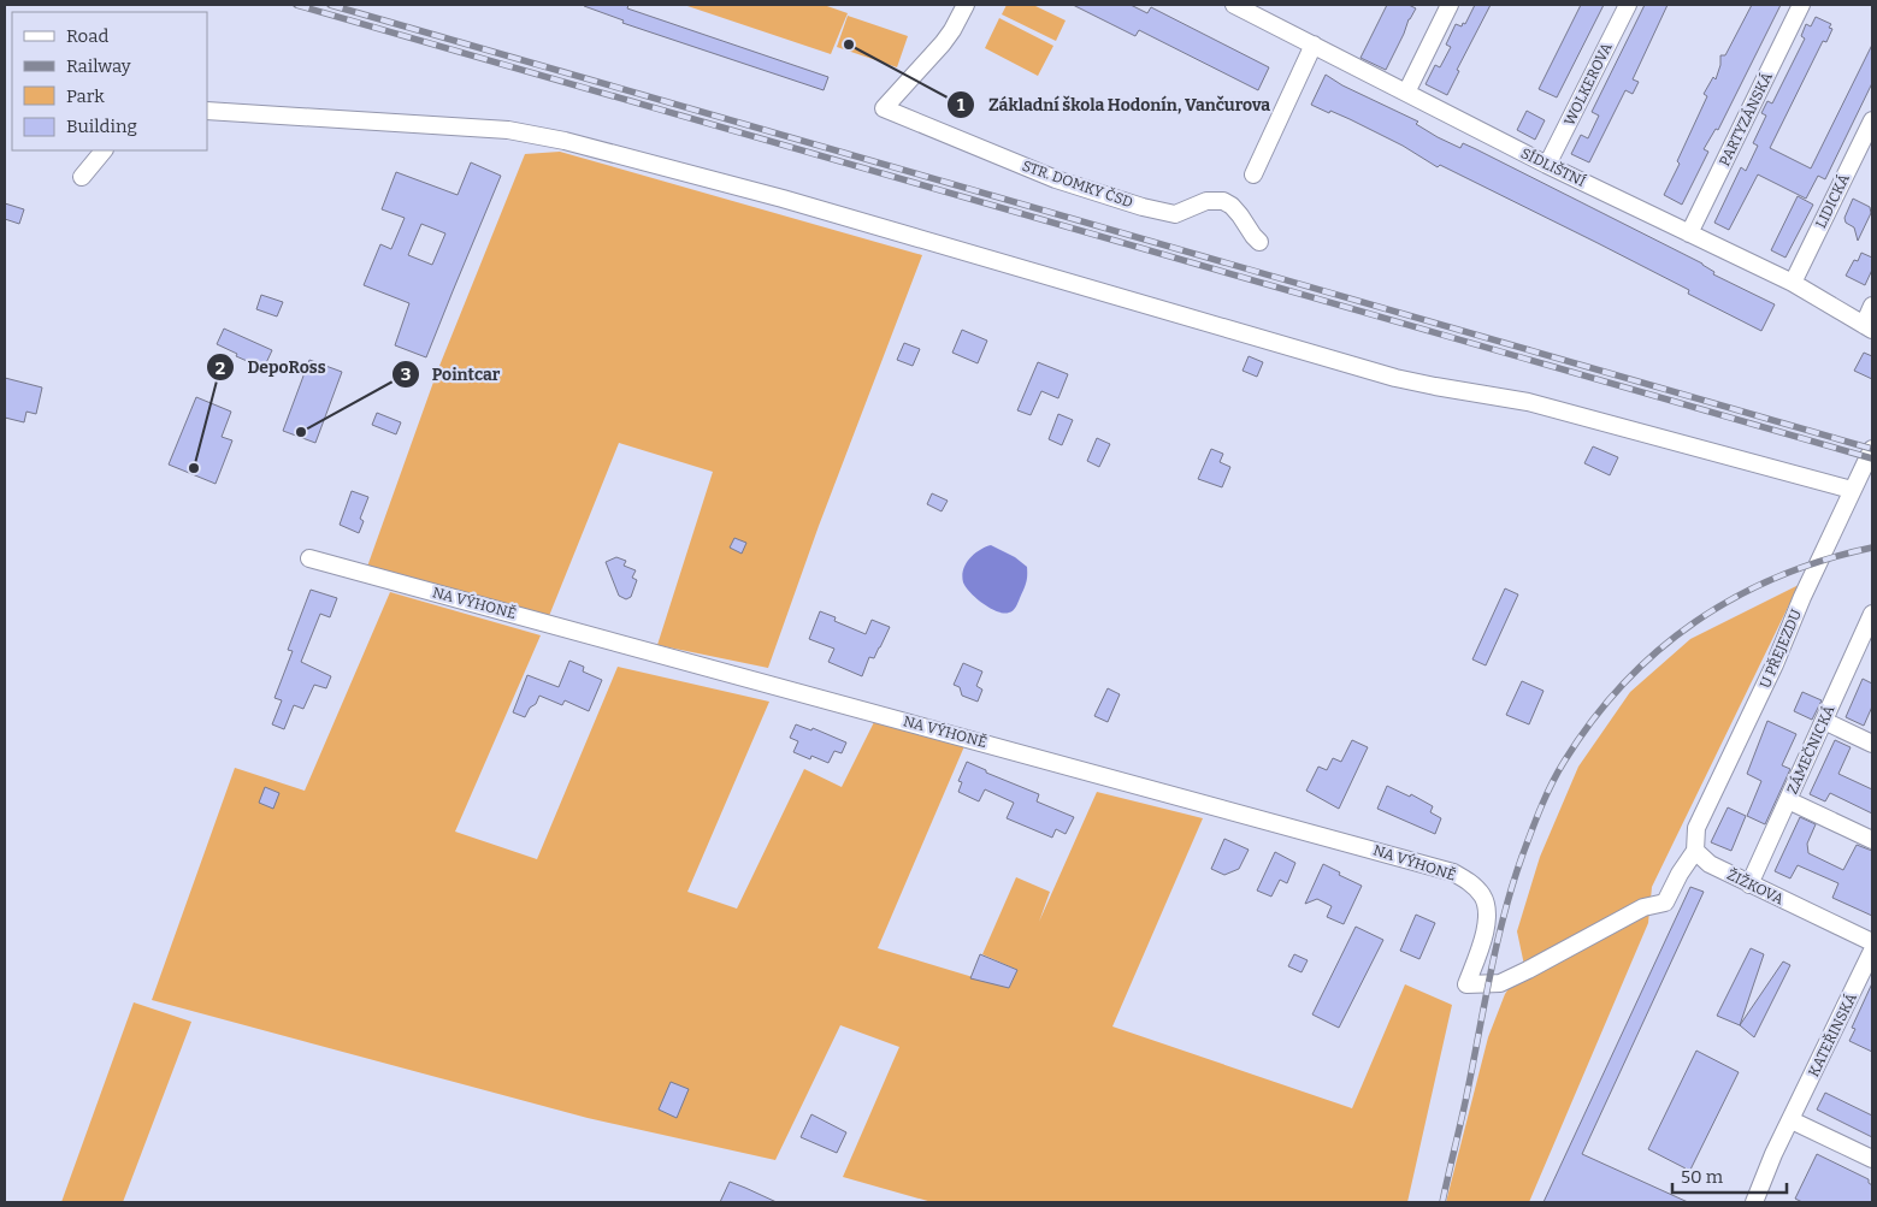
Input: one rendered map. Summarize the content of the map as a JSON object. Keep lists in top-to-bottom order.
{
  "streets": {
    "street": [
      "WOLKEROVA",
      "PARTYZÁNSKÁ",
      "SÍDLIŠTNÍ",
      "STR. DOMKY ČSD",
      "LIDICKÁ",
      "NA VÝHONĚ",
      "U PŘEJEZDU",
      "ZÁMEČNICKÁ",
      "ŽIŽKOVA",
      "KATEŘINSKÁ"
    ]
  },
  "crossings": [
    ["WOLKEROVA", "SÍDLIŠTNÍ"],
    ["PARTYZÁNSKÁ", "SÍDLIŠTNÍ"],
    ["SÍDLIŠTNÍ", "LIDICKÁ"],
    ["NA VÝHONĚ", "U PŘEJEZDU"],
    ["NA VÝHONĚ", "ŽIŽKOVA"],
    ["U PŘEJEZDU", "ŽIŽKOVA"],
    ["ZÁMEČNICKÁ", "ŽIŽKOVA"]
  ],
  "places": ["Základní škola Hodonín, Vančurova", "Pointcar", "DepoRoss"],
  "legend": [
    "Road",
    "Railway",
    "Park",
    "Building"
  ],
  "scale_bar": "50 m"
}
